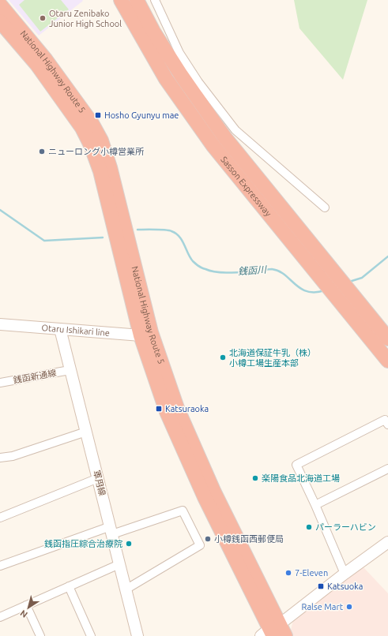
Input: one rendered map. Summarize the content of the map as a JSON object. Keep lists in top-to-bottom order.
{
  "streets": {
    "highway": ["National Highway Route 5", "Sasson Expressway"],
    "street": ["Otaru Ishikari line", "銭函新通線", "軍用線"]
  },
  "crossings": [
    ["National Highway Route 5", "Otaru Ishikari line"],
    ["Otaru Ishikari line", "軍用線"],
    ["銭函新通線", "軍用線"]
  ],
  "water": ["銭函川"],
  "places": {
    "other": [
      "Otaru Zenibako Junior High School",
      "ニューロング小樽営業所",
      "北海道保証牛乳（株） 小樽工場生産本部",
      "楽陽食品北海道工場",
      "パーラーハビン",
      "小樽銭函西郵便局",
      "銭函指圧綜合治療院",
      "7-Eleven",
      "Ralse Mart"
    ],
    "transit": ["Hosho Gyunyu mae", "Katsuraoka", "Katsuoka"]
  },
  "north": "bottom left"
}
